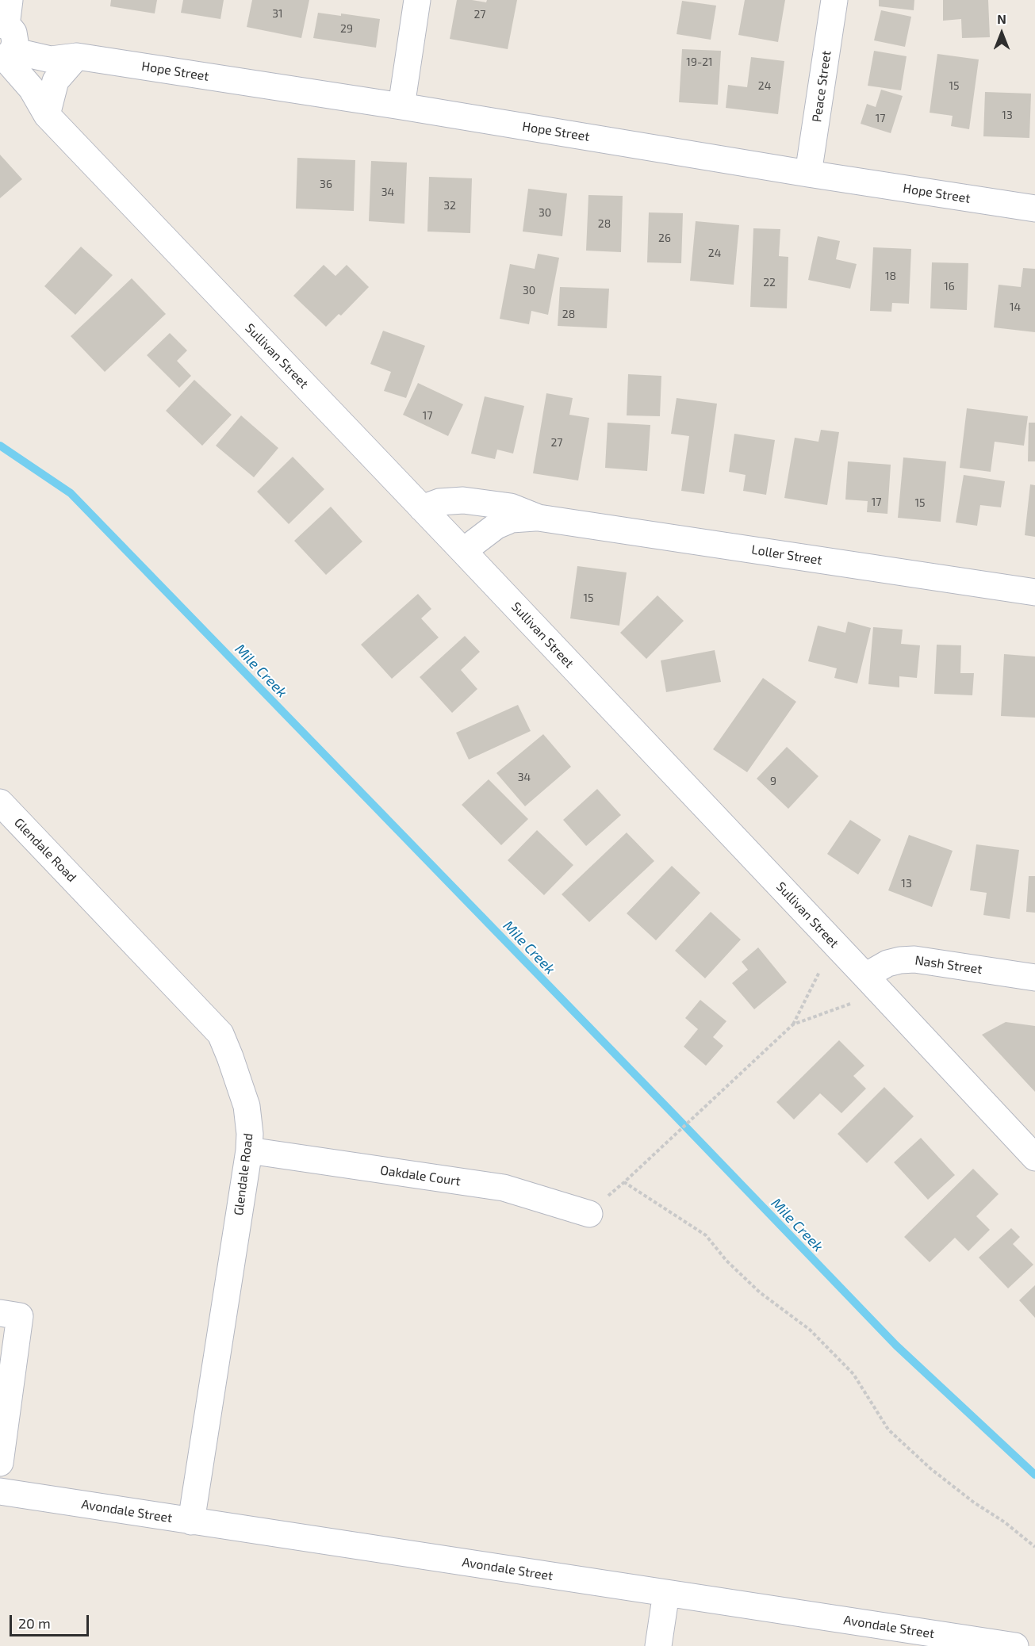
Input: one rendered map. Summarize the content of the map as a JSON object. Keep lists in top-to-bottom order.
{
  "streets": {
    "street": [
      "Hope Street",
      "Peace Street",
      "Sullivan Street",
      "Loller Street",
      "Glendale Road",
      "Nash Street",
      "Oakdale Court",
      "Avondale Street"
    ]
  },
  "crossings": [
    ["Hope Street", "Peace Street"],
    ["Hope Street", "Sullivan Street"],
    ["Sullivan Street", "Loller Street"],
    ["Sullivan Street", "Nash Street"],
    ["Glendale Road", "Oakdale Court"],
    ["Glendale Road", "Avondale Street"]
  ],
  "water": ["Mile Creek"],
  "house_numbers": [
    "31",
    "27",
    "29",
    "19-21",
    "24",
    "15",
    "13",
    "17",
    "36",
    "34",
    "32",
    "30",
    "28",
    "26",
    "24",
    "18",
    "22",
    "16",
    "30",
    "14",
    "28",
    "17",
    "27",
    "17",
    "15",
    "15",
    "34",
    "9",
    "13"
  ],
  "scale_bar": "20 m",
  "north": "top"
}
